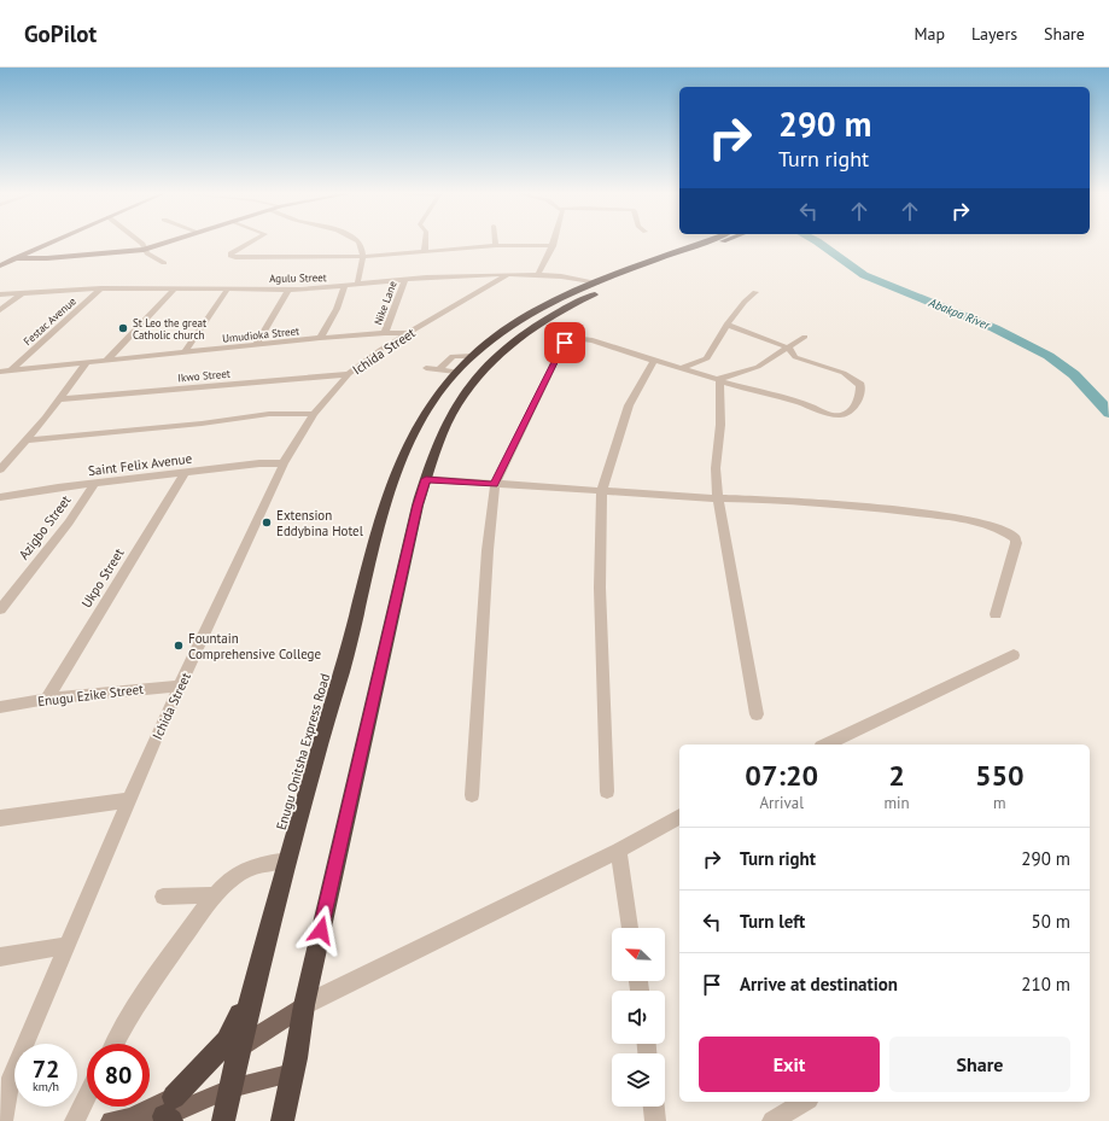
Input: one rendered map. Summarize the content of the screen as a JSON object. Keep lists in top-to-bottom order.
{
  "streets": {
    "highway": ["Enugu Onitsha Express Road"],
    "street": [
      "Agulu Street",
      "Nike Lane",
      "Festac Avenue",
      "Umudioka Street",
      "Ichida Street",
      "Ikwo Street",
      "Saint Felix Avenue",
      "Azigbo Street",
      "Ukpo Street",
      "Enugu Ezike Street"
    ]
  },
  "crossings": [
    ["Agulu Street", "Nike Lane"],
    ["Agulu Street", "Festac Avenue"],
    ["Agulu Street", "Ichida Street"],
    ["Agulu Street", "Enugu Onitsha Express Road"],
    ["Nike Lane", "Umudioka Street"],
    ["Festac Avenue", "Umudioka Street"],
    ["Umudioka Street", "Ichida Street"],
    ["Ichida Street", "Ikwo Street"],
    ["Ichida Street", "Saint Felix Avenue"],
    ["Ichida Street", "Enugu Ezike Street"],
    ["Saint Felix Avenue", "Azigbo Street"],
    ["Saint Felix Avenue", "Ukpo Street"],
    ["Ukpo Street", "Enugu Ezike Street"]
  ],
  "water": ["Abakpa River"],
  "places": ["St Leo the great Catholic church", "Extension Eddybina Hotel", "Fountain Comprehensive College"],
  "north": "top left",
  "page": {
    "header": "GoPilot",
    "nav": ["Map", "Layers", "Share"],
    "turn": ["290 m", "Turn right"],
    "eta": [
      "07:20",
      "Arrival",
      "2",
      "min",
      "550",
      "m"
    ],
    "list": [
      {
        "name": "Turn right",
        "value": "290 m"
      },
      {
        "name": "Turn left",
        "value": "50 m"
      },
      {
        "name": "Arrive at destination",
        "value": "210 m"
      }
    ],
    "buttons": ["Exit", "Share"],
    "speed": "72 km/h",
    "limit": "80"
  }
}
